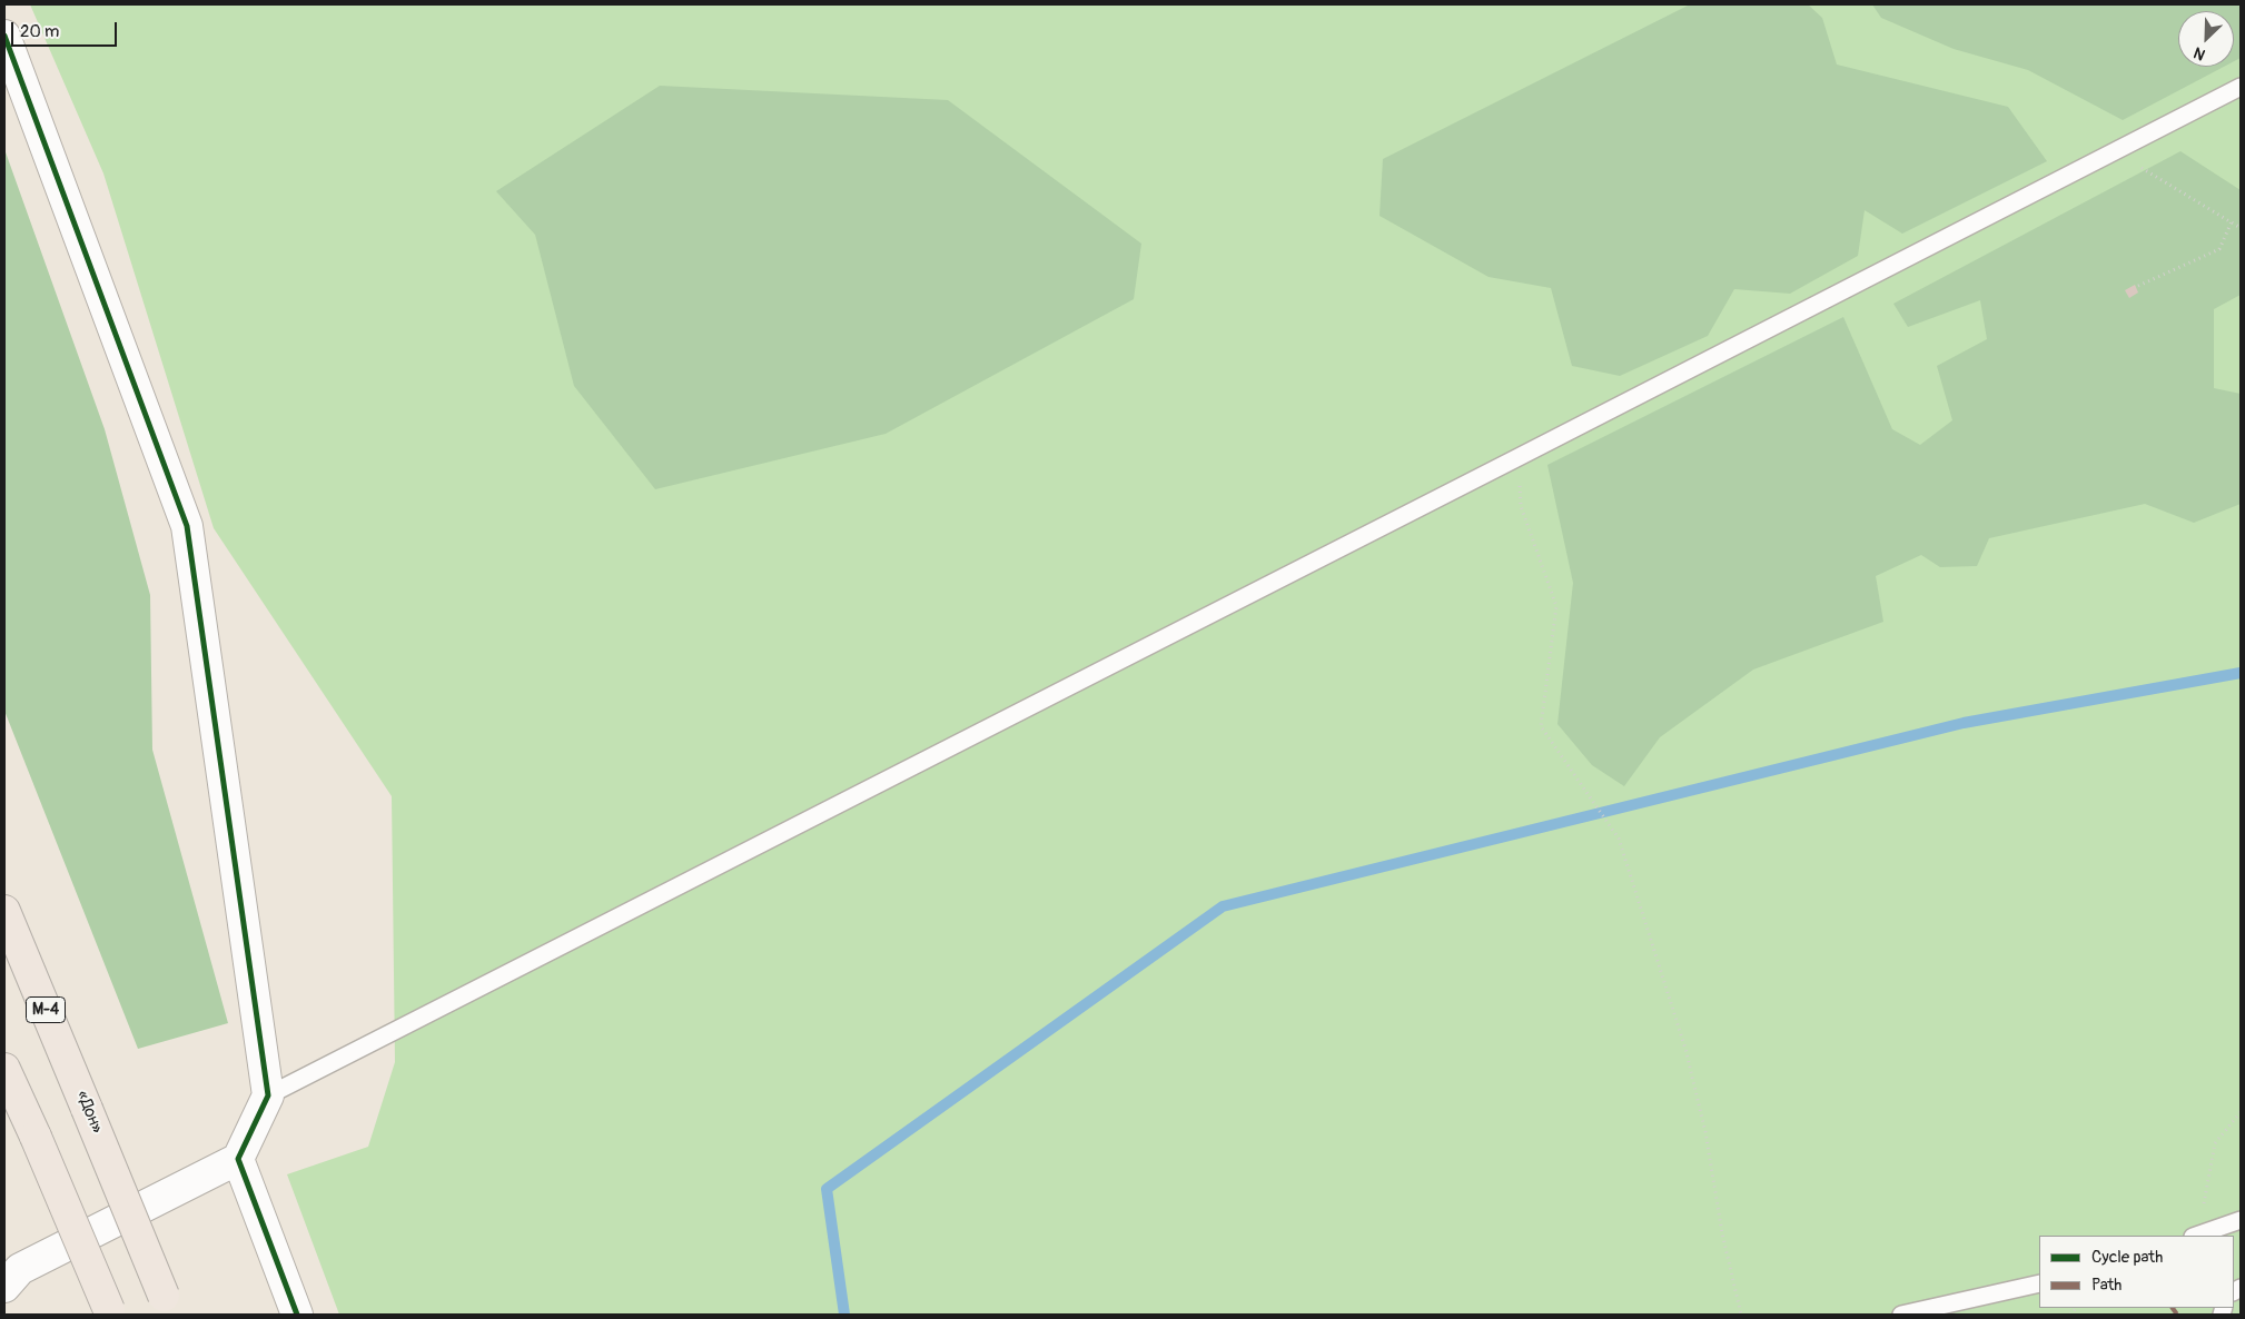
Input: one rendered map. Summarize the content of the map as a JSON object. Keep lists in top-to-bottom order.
{
  "streets": {
    "highway": ["М-4", "«Дон»"]
  },
  "legend": ["Cycle path", "Path"],
  "scale_bar": "20 m",
  "north": "bottom left"
}
